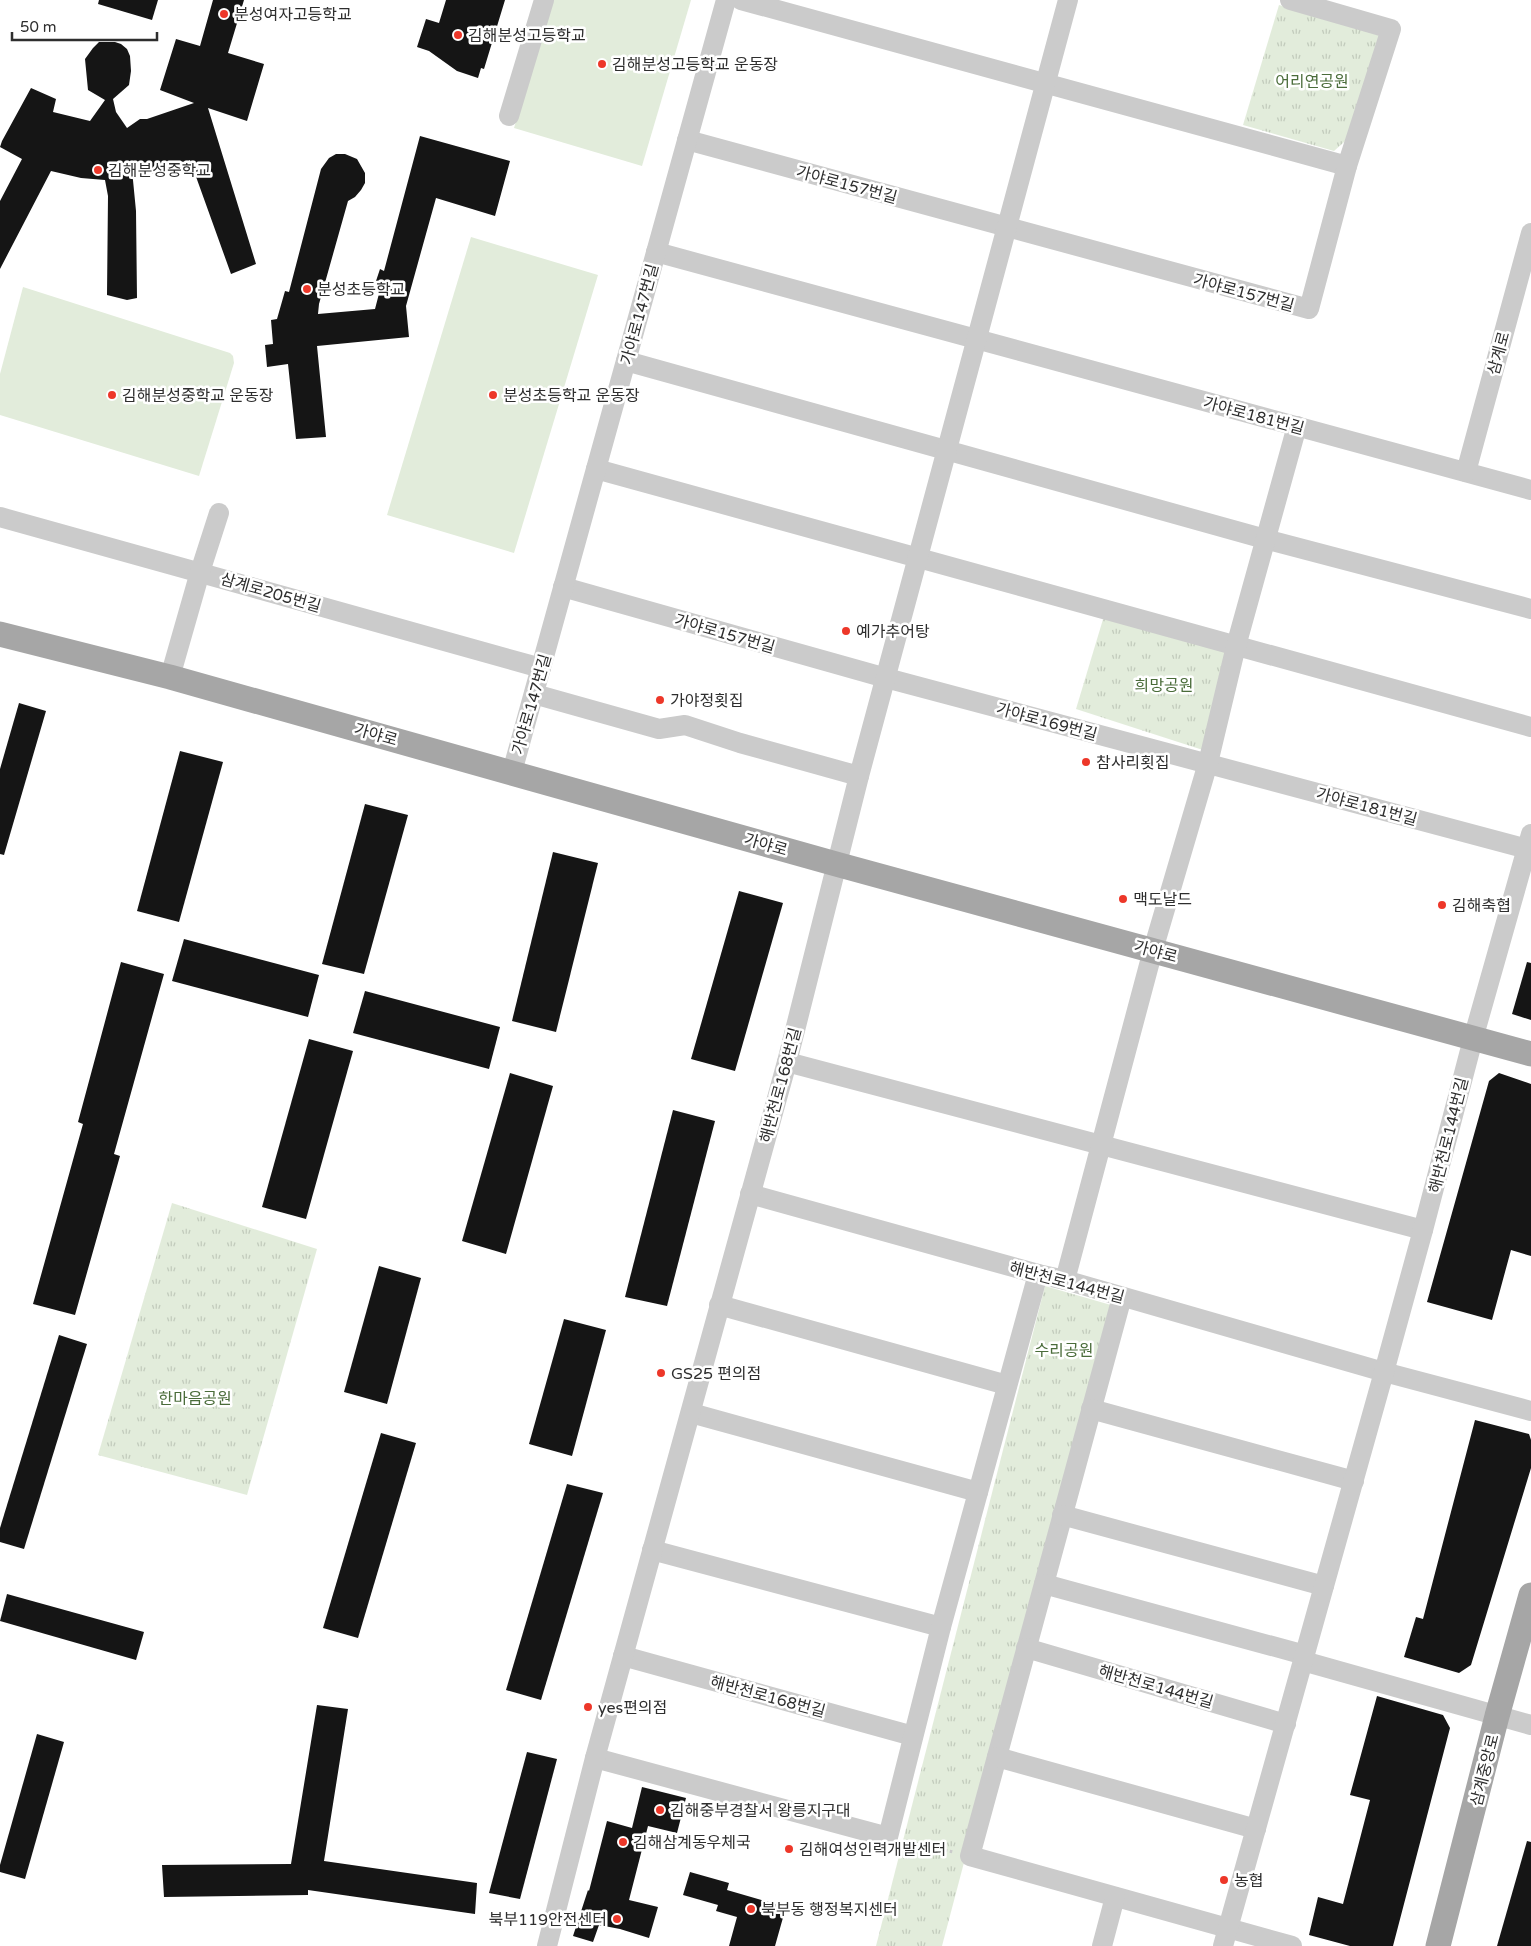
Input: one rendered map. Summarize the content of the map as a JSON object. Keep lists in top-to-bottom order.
{
  "streets": {
    "main road": ["가야로", "삼계중앙로"],
    "street": [
      "가야로157번길",
      "가야로147번길",
      "삼계로",
      "가야로181번길",
      "삼계로205번길",
      "가야로169번길",
      "해반천로168번길",
      "해반천로144번길"
    ]
  },
  "crossings": [
    ["가야로157번길", "가야로147번길"],
    ["가야로157번길", "가야로169번길"],
    ["가야로147번길", "삼계로205번길"],
    ["가야로147번길", "가야로"],
    ["삼계로", "가야로181번길"],
    ["가야로181번길", "가야로169번길"],
    ["가야로181번길", "가야로"],
    ["가야로181번길", "해반천로144번길"],
    ["가야로", "해반천로168번길"],
    ["가야로", "해반천로144번길"],
    ["해반천로168번길", "해반천로144번길"]
  ],
  "parks": [
    "어리연공원",
    "희망공원",
    "수리공원",
    "한마음공원"
  ],
  "places": [
    "분성여자고등학교",
    "김해분성고등학교",
    "김해분성고등학교 운동장",
    "김해분성중학교",
    "분성초등학교",
    "김해분성중학교 운동장",
    "분성초등학교 운동장",
    "예가추어탕",
    "가야정횟집",
    "참사리횟집",
    "맥도날드",
    "김해축협",
    "GS25 편의점",
    "yes편의점",
    "김해중부경찰서 왕릉지구대",
    "김해삼계동우체국",
    "김해여성인력개발센터",
    "농협",
    "북부동 행정복지센터",
    "북부119안전센터"
  ],
  "scale_bar": "50 m"
}
